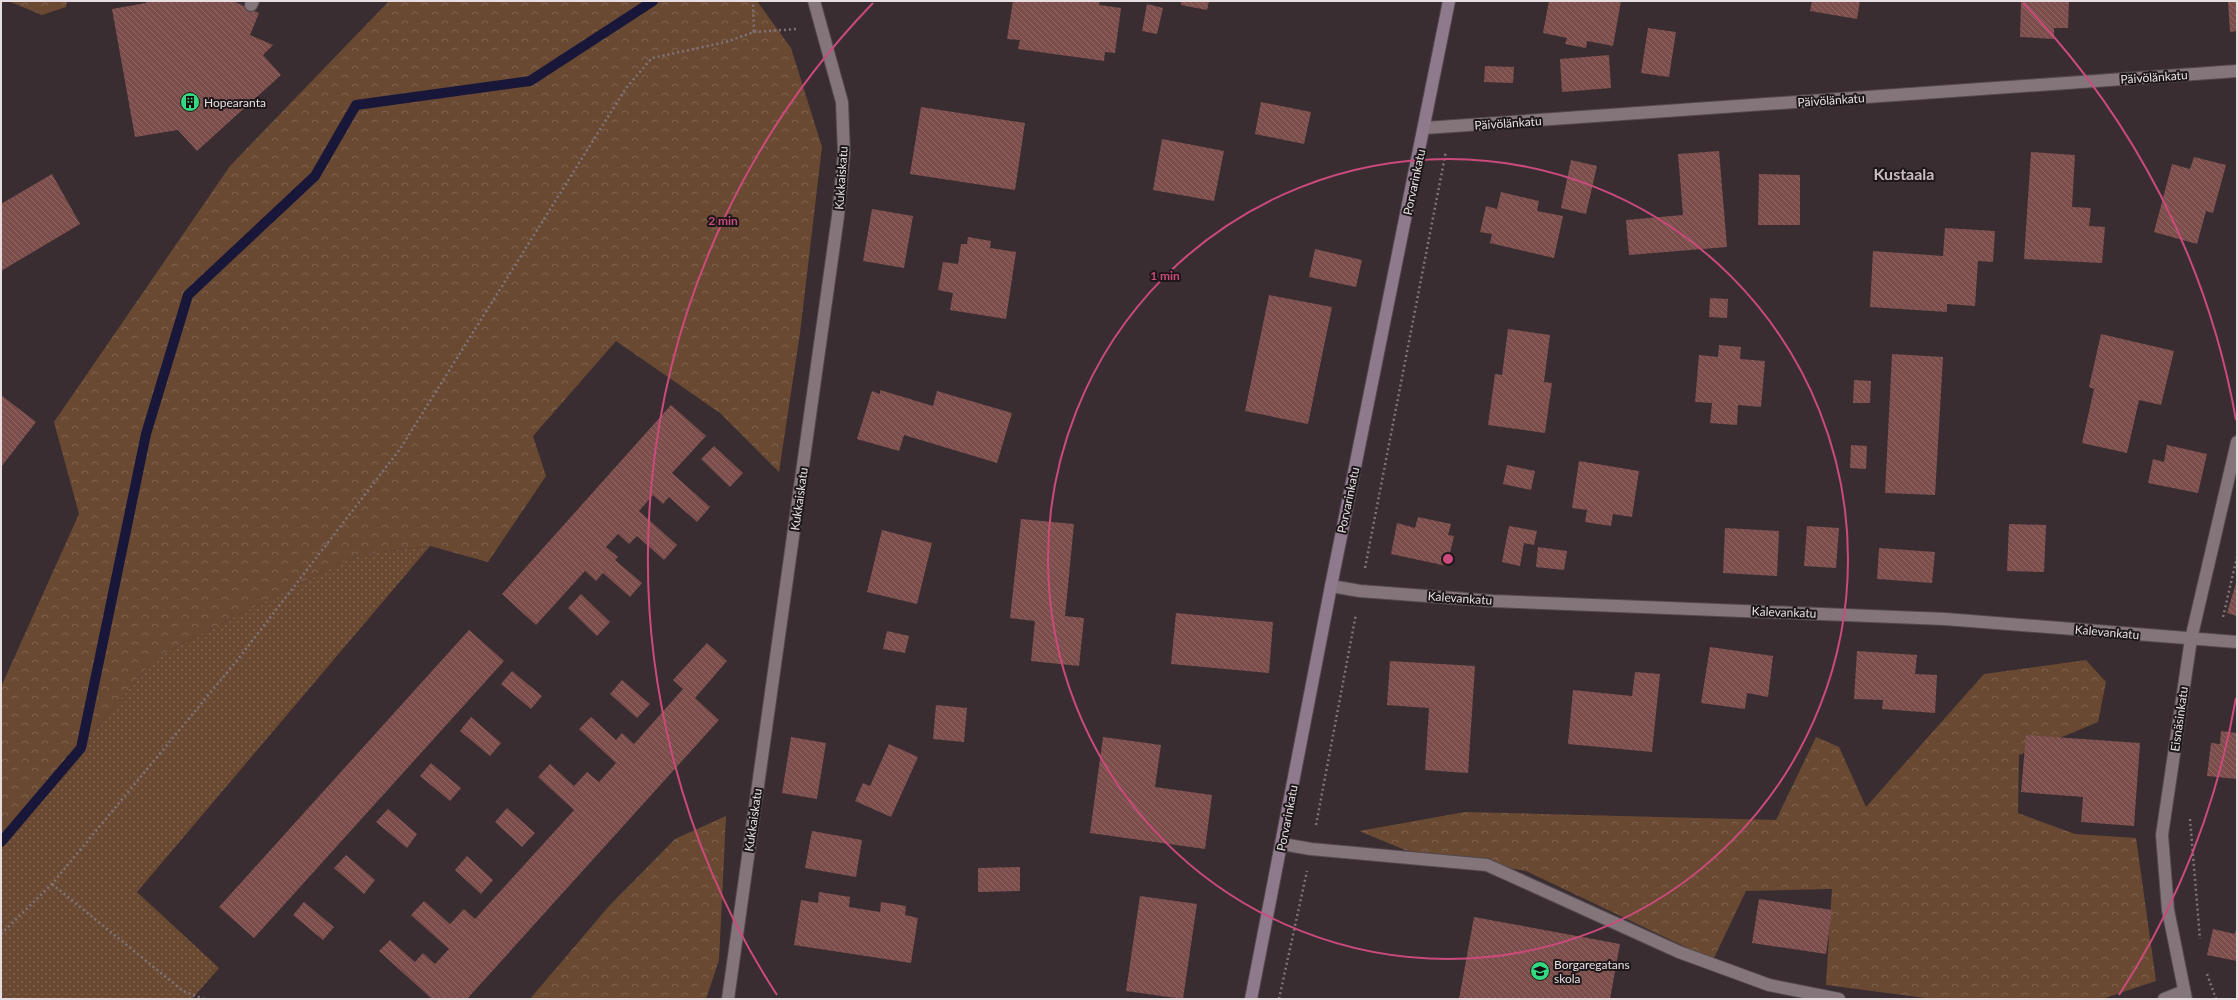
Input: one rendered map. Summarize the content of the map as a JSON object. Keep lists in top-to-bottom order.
{
  "streets": {
    "street": [
      "Päivölänkatu",
      "Kukkaiskatu",
      "Porvarinkatu",
      "Kalevankatu",
      "Eisnäsinkatu"
    ]
  },
  "crossings": [
    ["Päivölänkatu", "Porvarinkatu"],
    ["Porvarinkatu", "Kalevankatu"],
    ["Kalevankatu", "Eisnäsinkatu"]
  ],
  "districts": ["Kustaala"],
  "places": {
    "building": ["Hopearanta"],
    "school or university": ["Borgaregatans skola"]
  },
  "rings": ["2 min", "1 min"]
}
